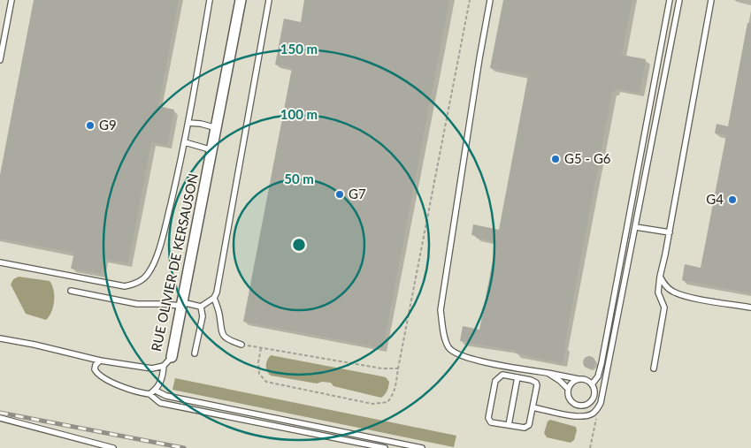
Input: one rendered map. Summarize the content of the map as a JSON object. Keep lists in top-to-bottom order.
{
  "streets": {
    "street": ["RUE OLIVIER DE KERSAUSON"]
  },
  "places": [
    "G9",
    "G5 - G6",
    "G7",
    "G4"
  ],
  "rings": ["150 m", "100 m", "50 m"]
}
